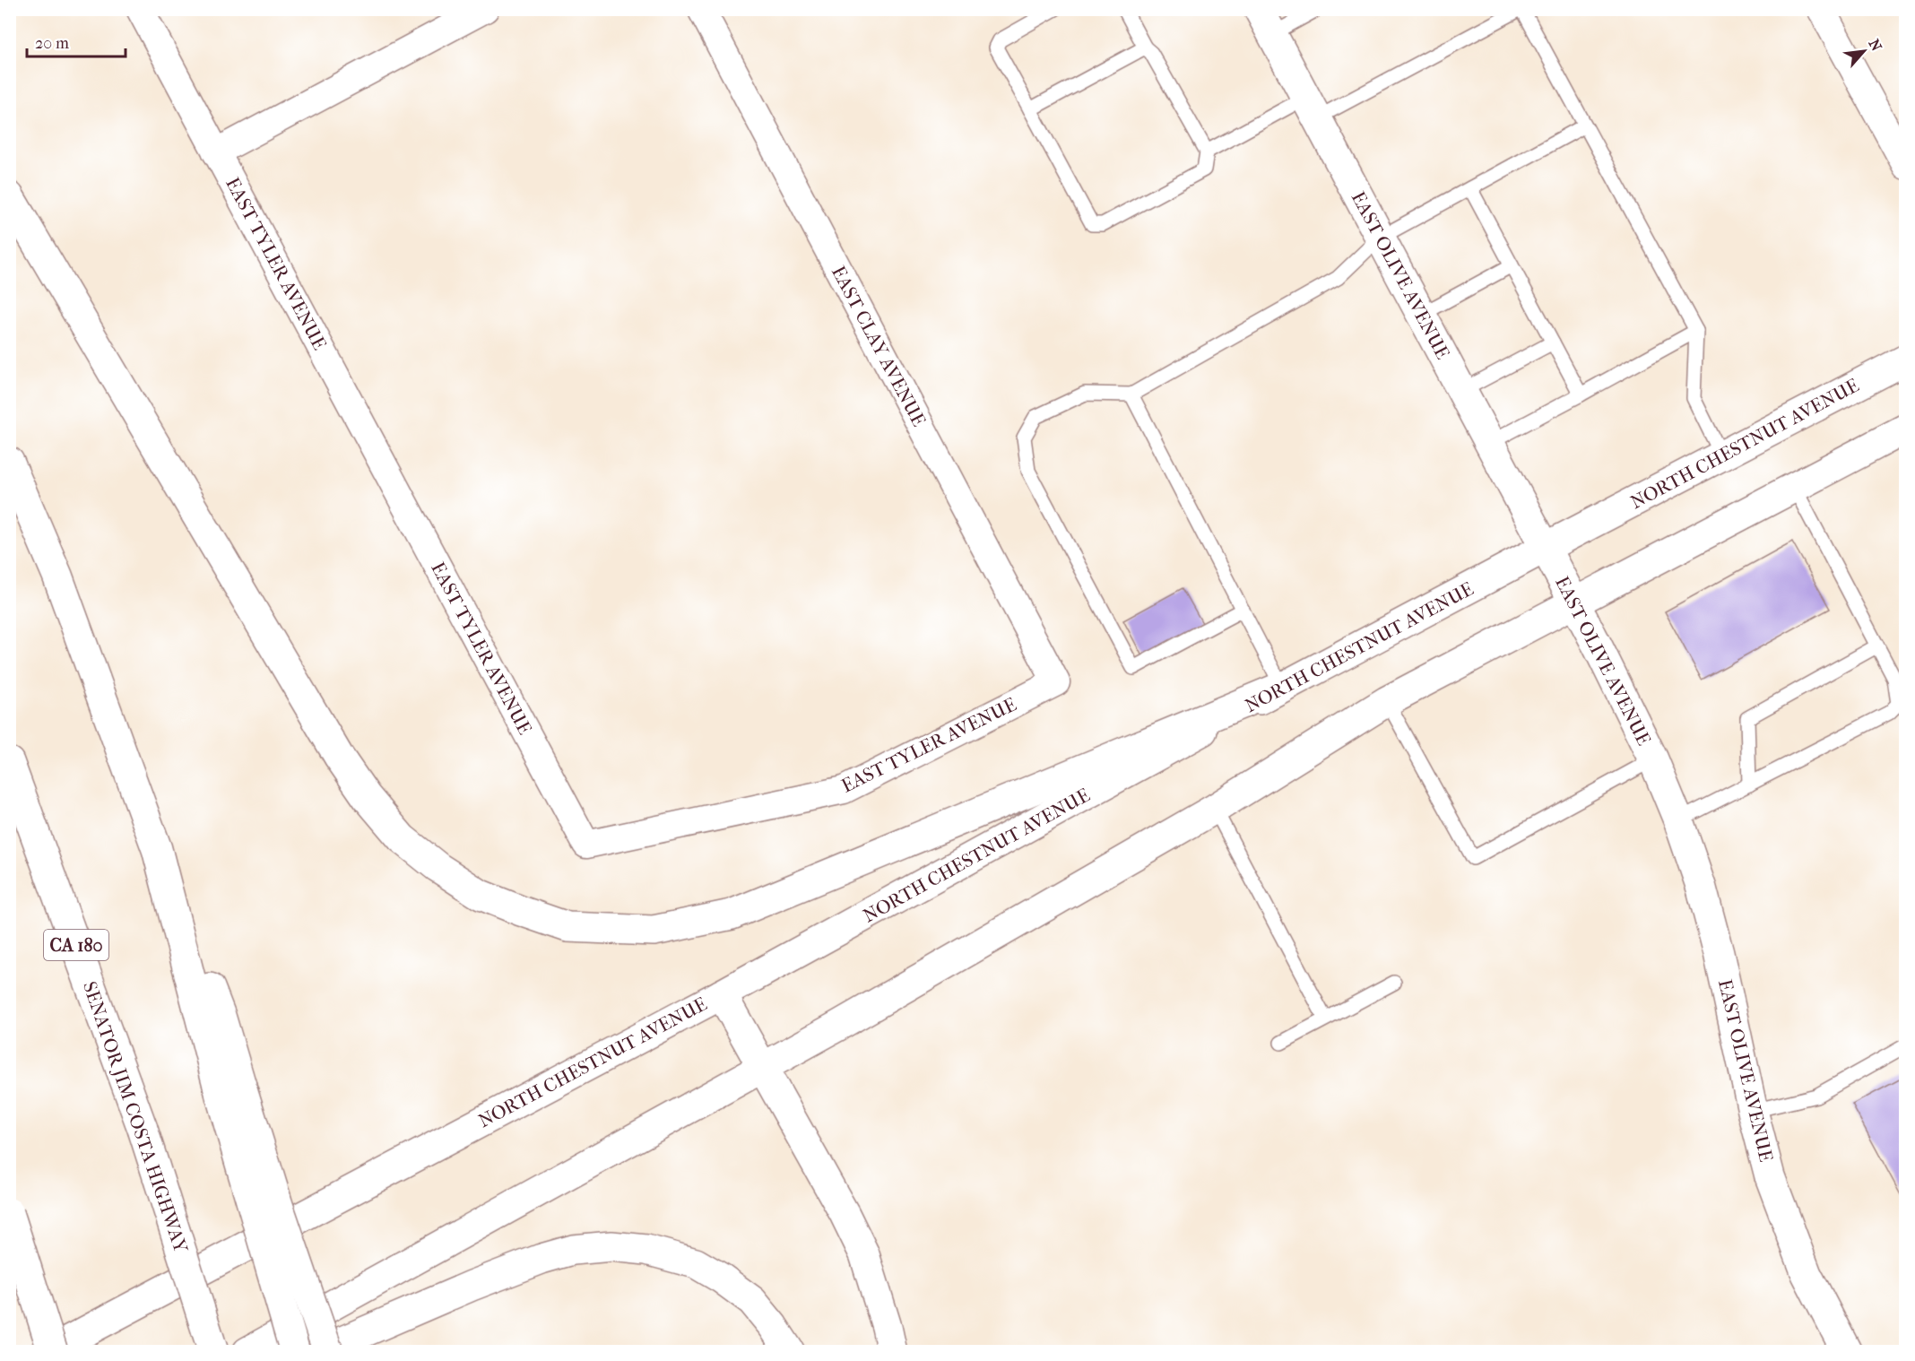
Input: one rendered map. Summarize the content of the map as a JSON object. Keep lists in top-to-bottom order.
{
  "streets": {
    "main road": [
      "EAST OLIVE AVENUE",
      "NORTH CHESTNUT AVENUE",
      "CA 180",
      "SENATOR JIM COSTA HIGHWAY"
    ],
    "street": ["EAST TYLER AVENUE", "EAST CLAY AVENUE"]
  },
  "crossings": [
    ["EAST TYLER AVENUE", "EAST CLAY AVENUE"],
    ["EAST OLIVE AVENUE", "NORTH CHESTNUT AVENUE"]
  ],
  "scale_bar": "20 m",
  "north": "top right"
}
